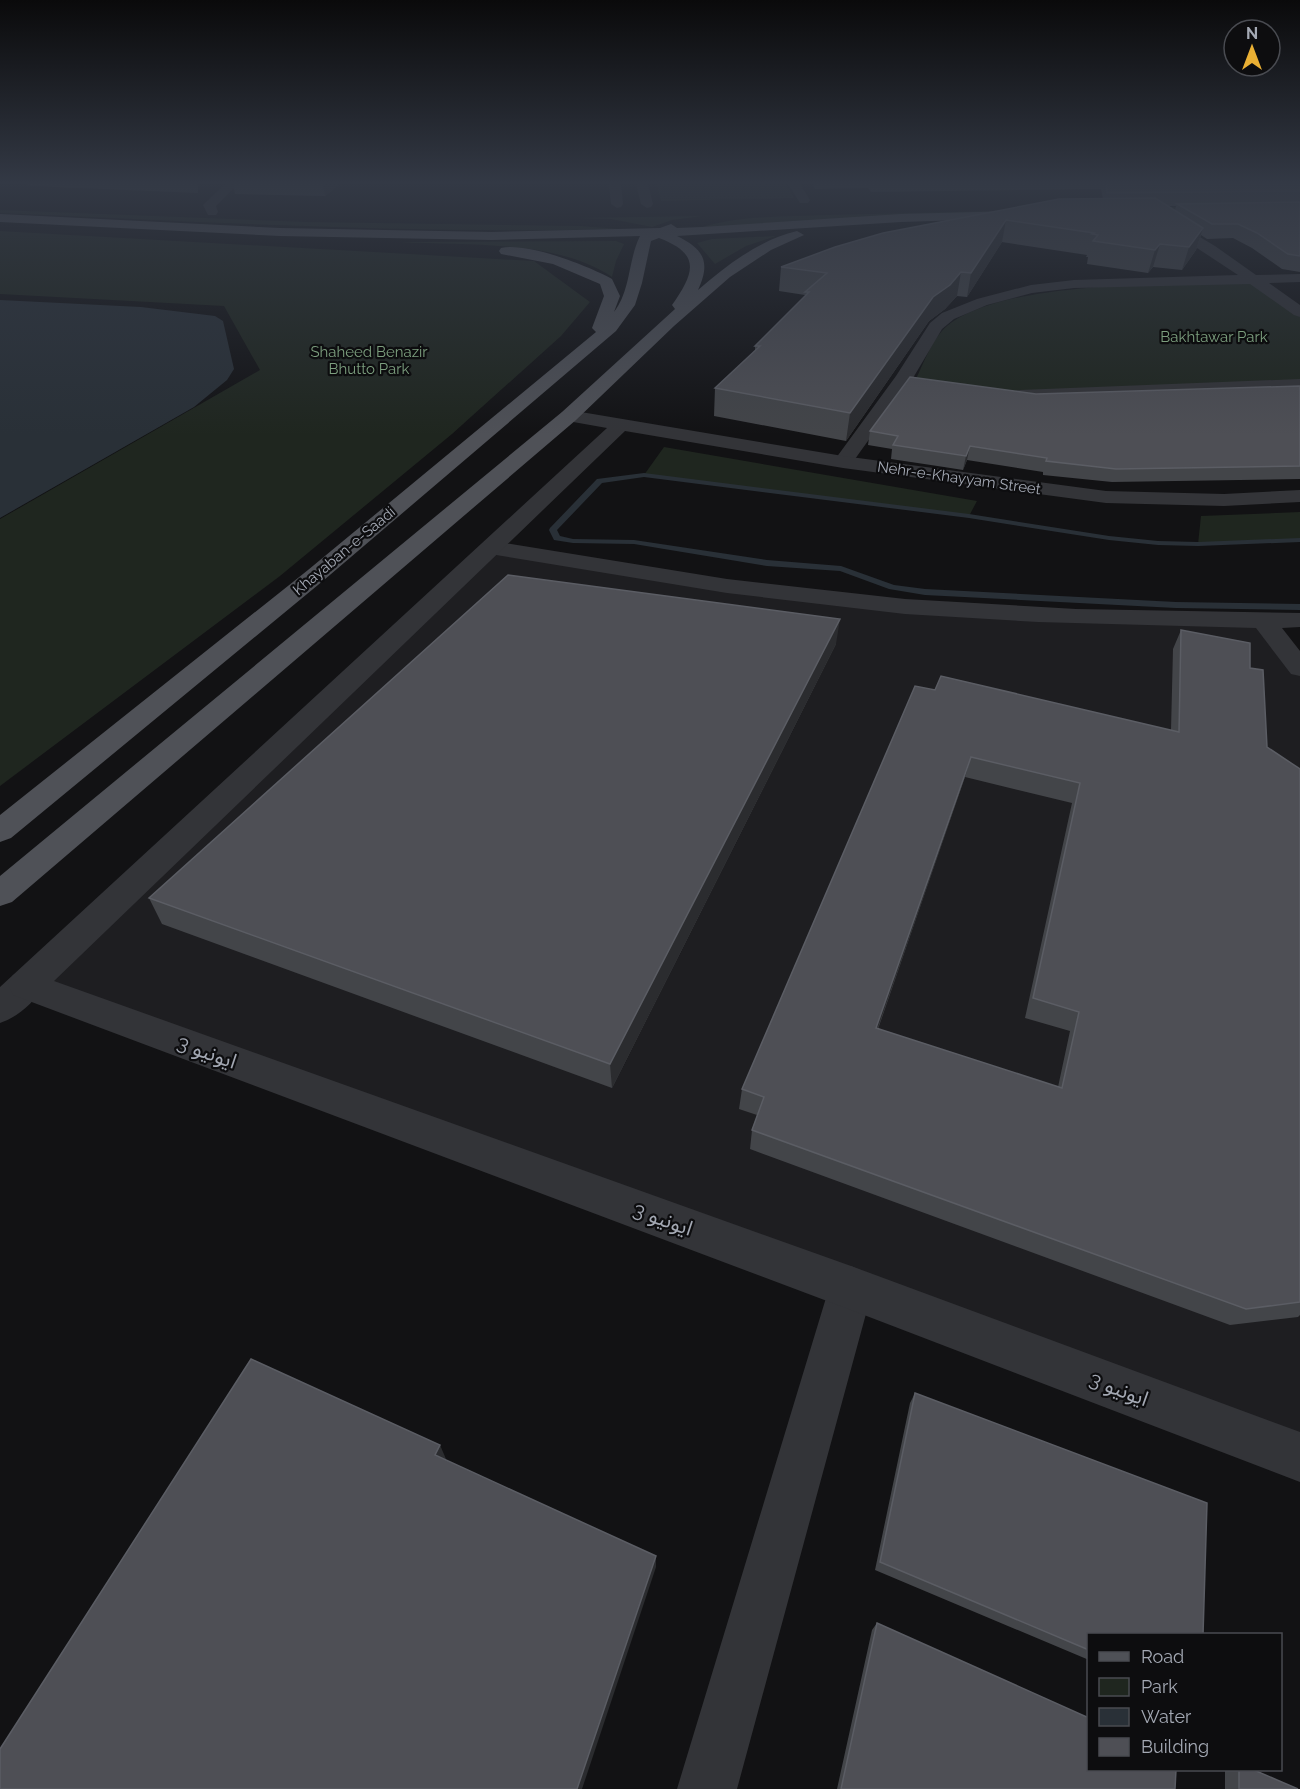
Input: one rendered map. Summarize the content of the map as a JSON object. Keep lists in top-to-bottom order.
{
  "streets": {
    "main road": ["Khayaban-e-Saadi"],
    "street": ["Nehr-e-Khayyam Street", "ایونیو 3"]
  },
  "parks": ["Bakhtawar Park", "Shaheed Benazir Bhutto Park"],
  "legend": [
    "Road",
    "Park",
    "Water",
    "Building"
  ],
  "north": "top"
}
